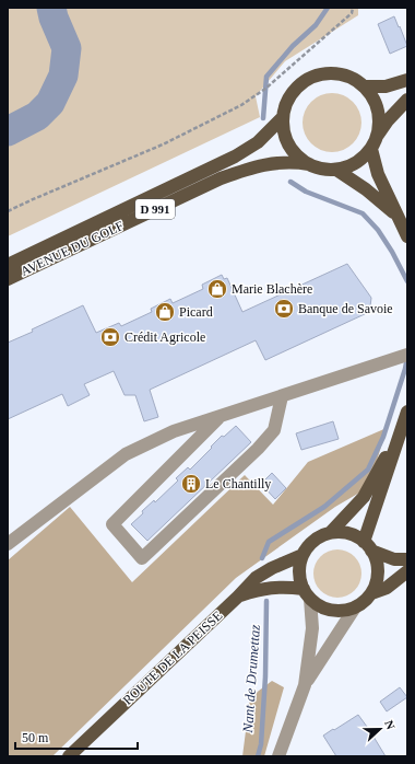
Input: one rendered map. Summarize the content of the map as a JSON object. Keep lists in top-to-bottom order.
{
  "streets": {
    "main road": ["D 991", "AVENUE DU GOLF", "ROUTE DE LA PEISSE"]
  },
  "water": ["Nant de Drumettaz"],
  "places": {
    "shop": ["Marie Blachère", "Picard"],
    "bank": ["Banque de Savoie", "Crédit Agricole"],
    "building": ["Le Chantilly"]
  },
  "scale_bar": "50 m",
  "north": "right"
}
